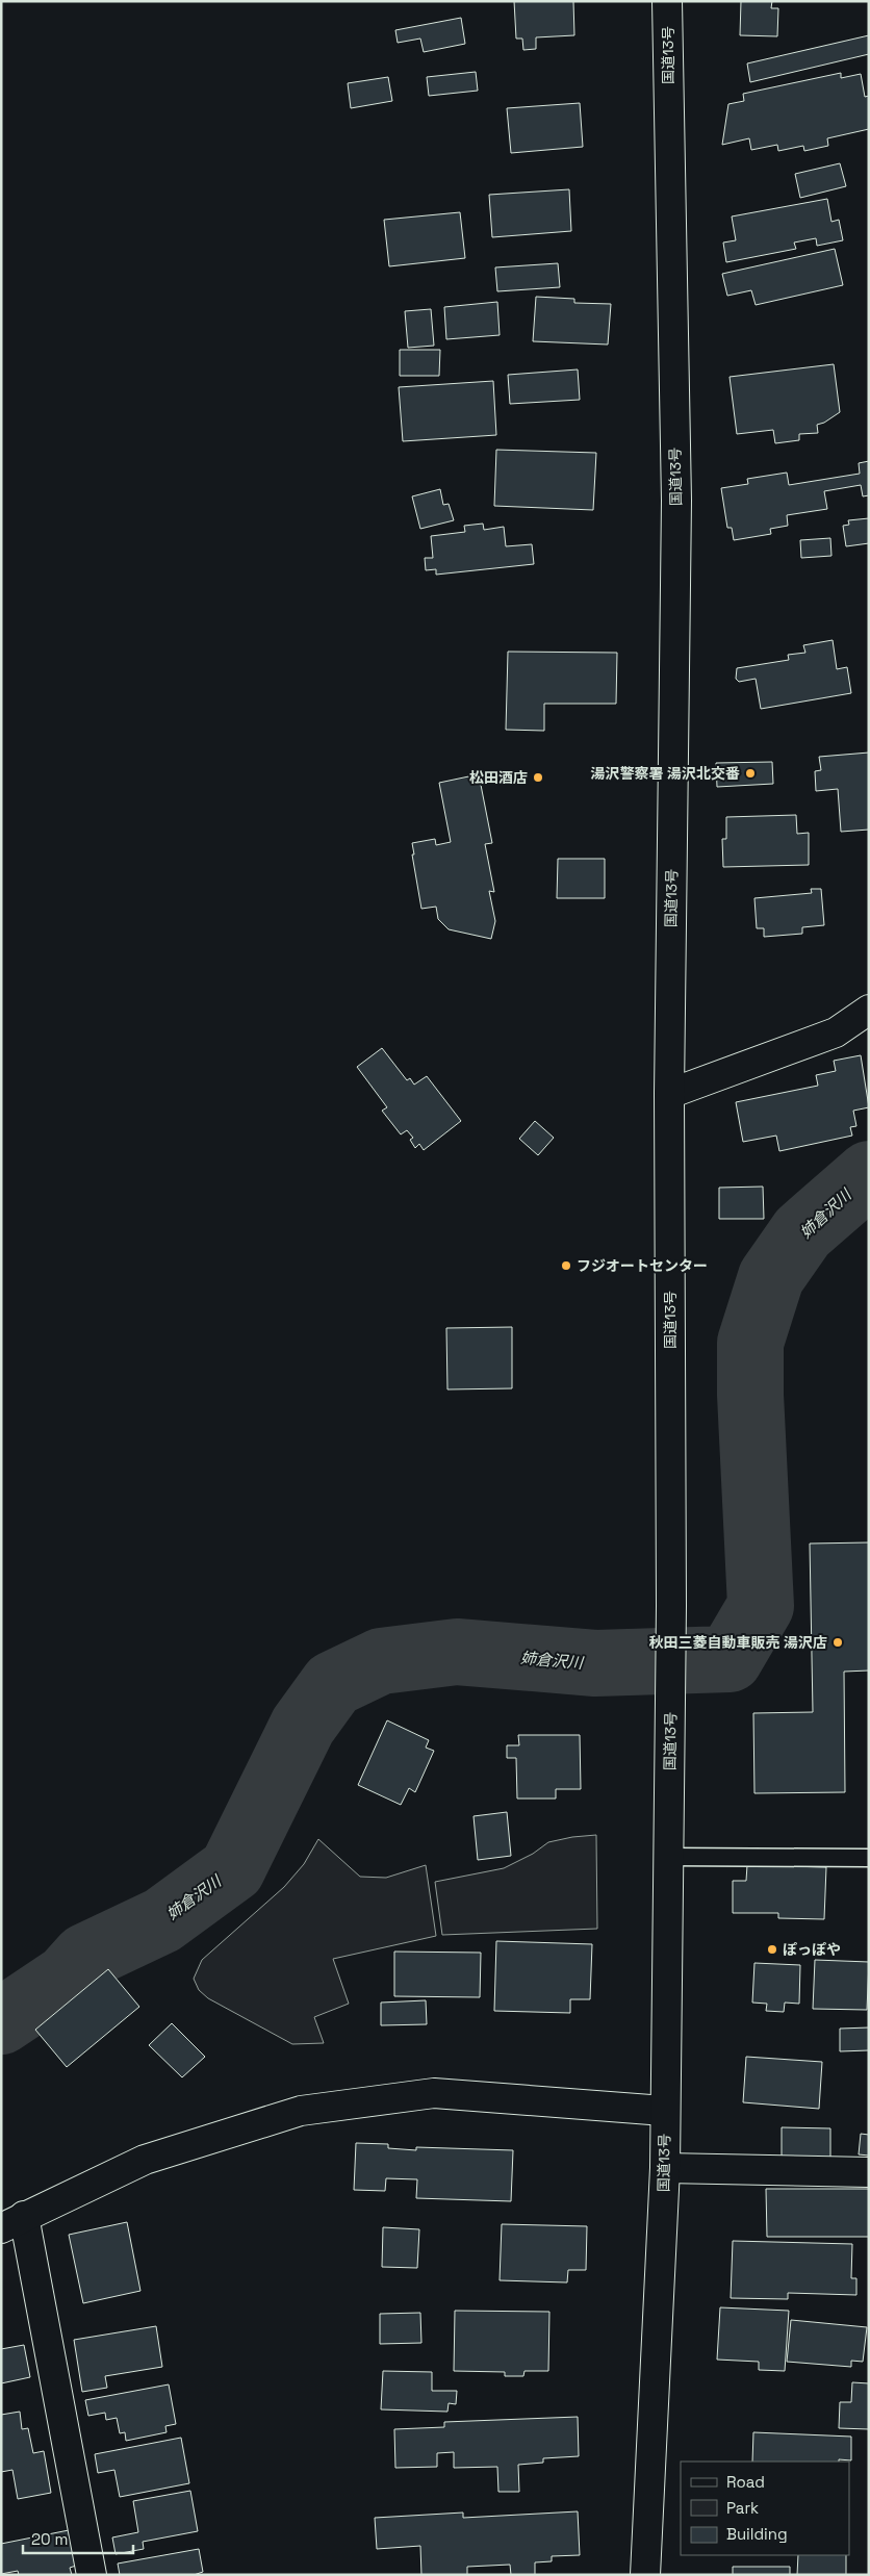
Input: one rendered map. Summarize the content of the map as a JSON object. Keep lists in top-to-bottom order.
{
  "streets": {
    "main road": ["国道13号"]
  },
  "water": ["姉倉沢川"],
  "places": [
    "湯沢警察署 湯沢北交番",
    "松田酒店",
    "フジオートセンター",
    "秋田三菱自動車販売 湯沢店",
    "ぽっぽや"
  ],
  "legend": ["Road", "Park", "Building"],
  "scale_bar": "20 m"
}
